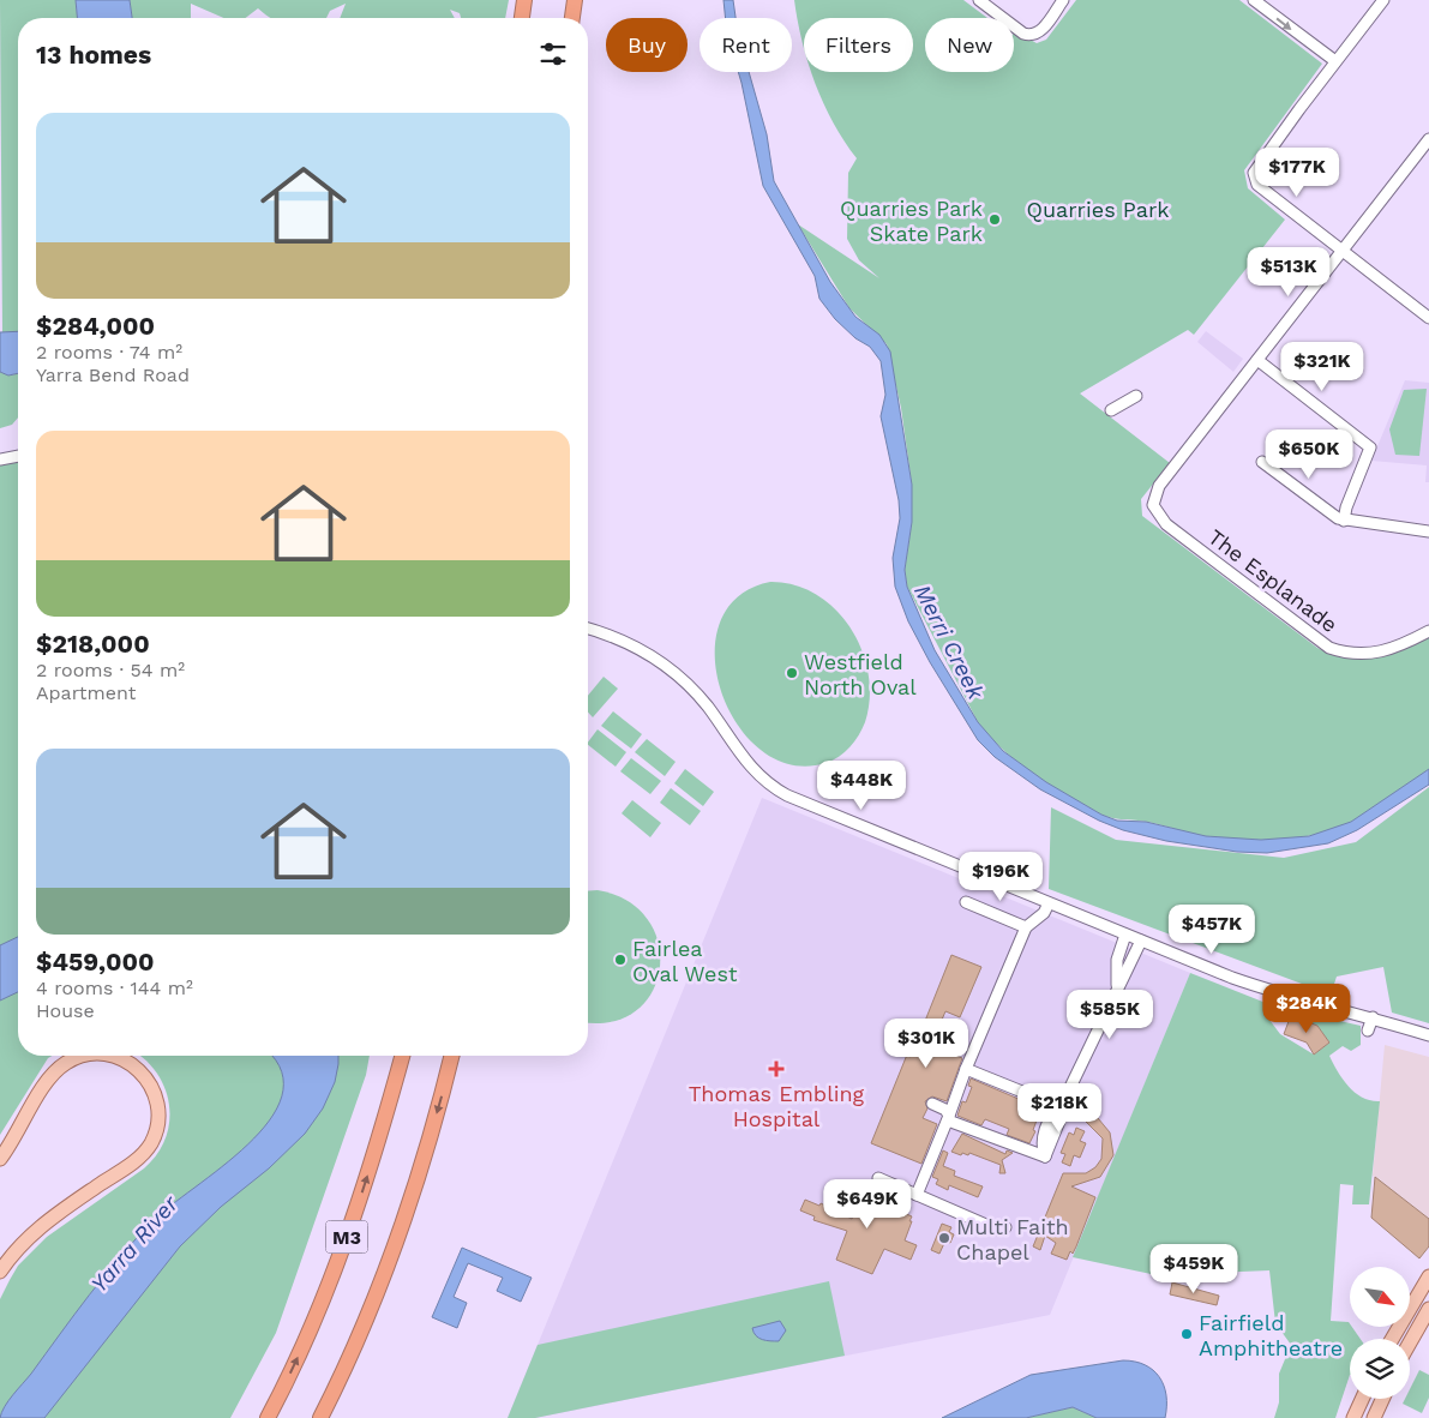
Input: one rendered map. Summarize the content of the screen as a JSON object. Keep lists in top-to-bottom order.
{
  "streets": {
    "highway": ["M3"],
    "street": ["The Esplanade"]
  },
  "water": ["Merri Creek", "Yarra River"],
  "parks": ["Quarries Park"],
  "places": {
    "other": [
      "Quarries Park Skate Park",
      "Westfield North Oval",
      "Fairlea Oval West",
      "Multi Faith Chapel",
      "Fairfield Amphitheatre"
    ],
    "health": ["Thomas Embling Hospital"]
  },
  "north": "bottom right",
  "page": {
    "chip": [
      "Buy",
      "Rent",
      "Filters",
      "New"
    ],
    "heading": "13 homes",
    "list": [
      {
        "name": "$284,000",
        "note": "2 rooms · 74 m² · Yarra Bend Road"
      },
      {
        "name": "$218,000",
        "note": "2 rooms · 54 m² · Apartment"
      },
      {
        "name": "$459,000",
        "note": "4 rooms · 144 m² · House"
      }
    ],
    "price": [
      "$177K",
      "$513K",
      "$321K",
      "$650K",
      "$448K",
      "$196K",
      "$457K",
      "$284K",
      "$585K",
      "$301K",
      "$218K",
      "$649K",
      "$459K"
    ]
  }
}
